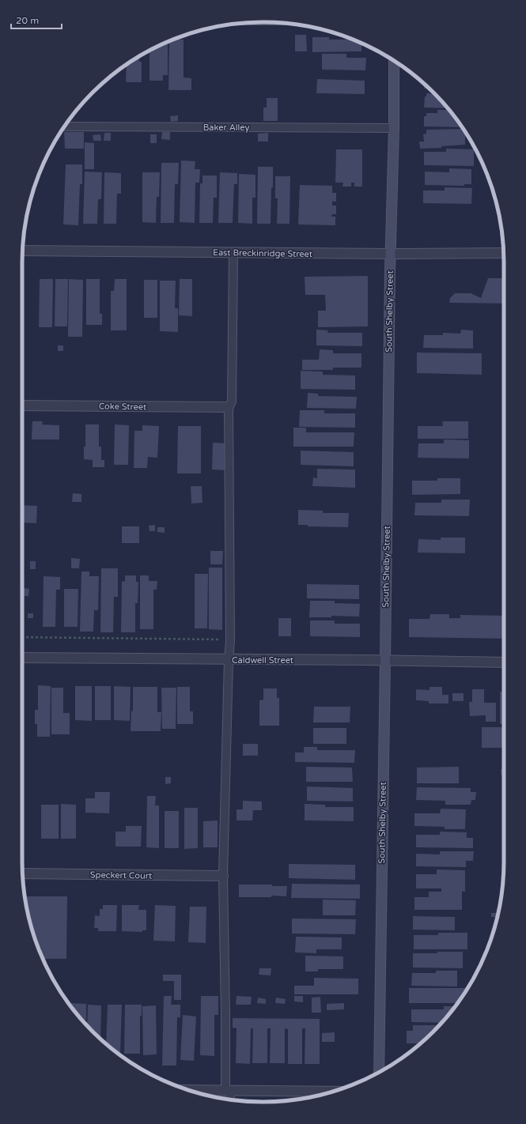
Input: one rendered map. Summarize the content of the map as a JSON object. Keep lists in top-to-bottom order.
{
  "streets": {
    "main road": ["South Shelby Street"],
    "street": [
      "East Breckinridge Street",
      "Coke Street",
      "Caldwell Street",
      "Speckert Court"
    ],
    "lane": ["Baker Alley"]
  },
  "crossings": [
    ["Baker Alley", "South Shelby Street"],
    ["East Breckinridge Street", "South Shelby Street"],
    ["South Shelby Street", "Caldwell Street"]
  ],
  "scale_bar": "20 m"
}
